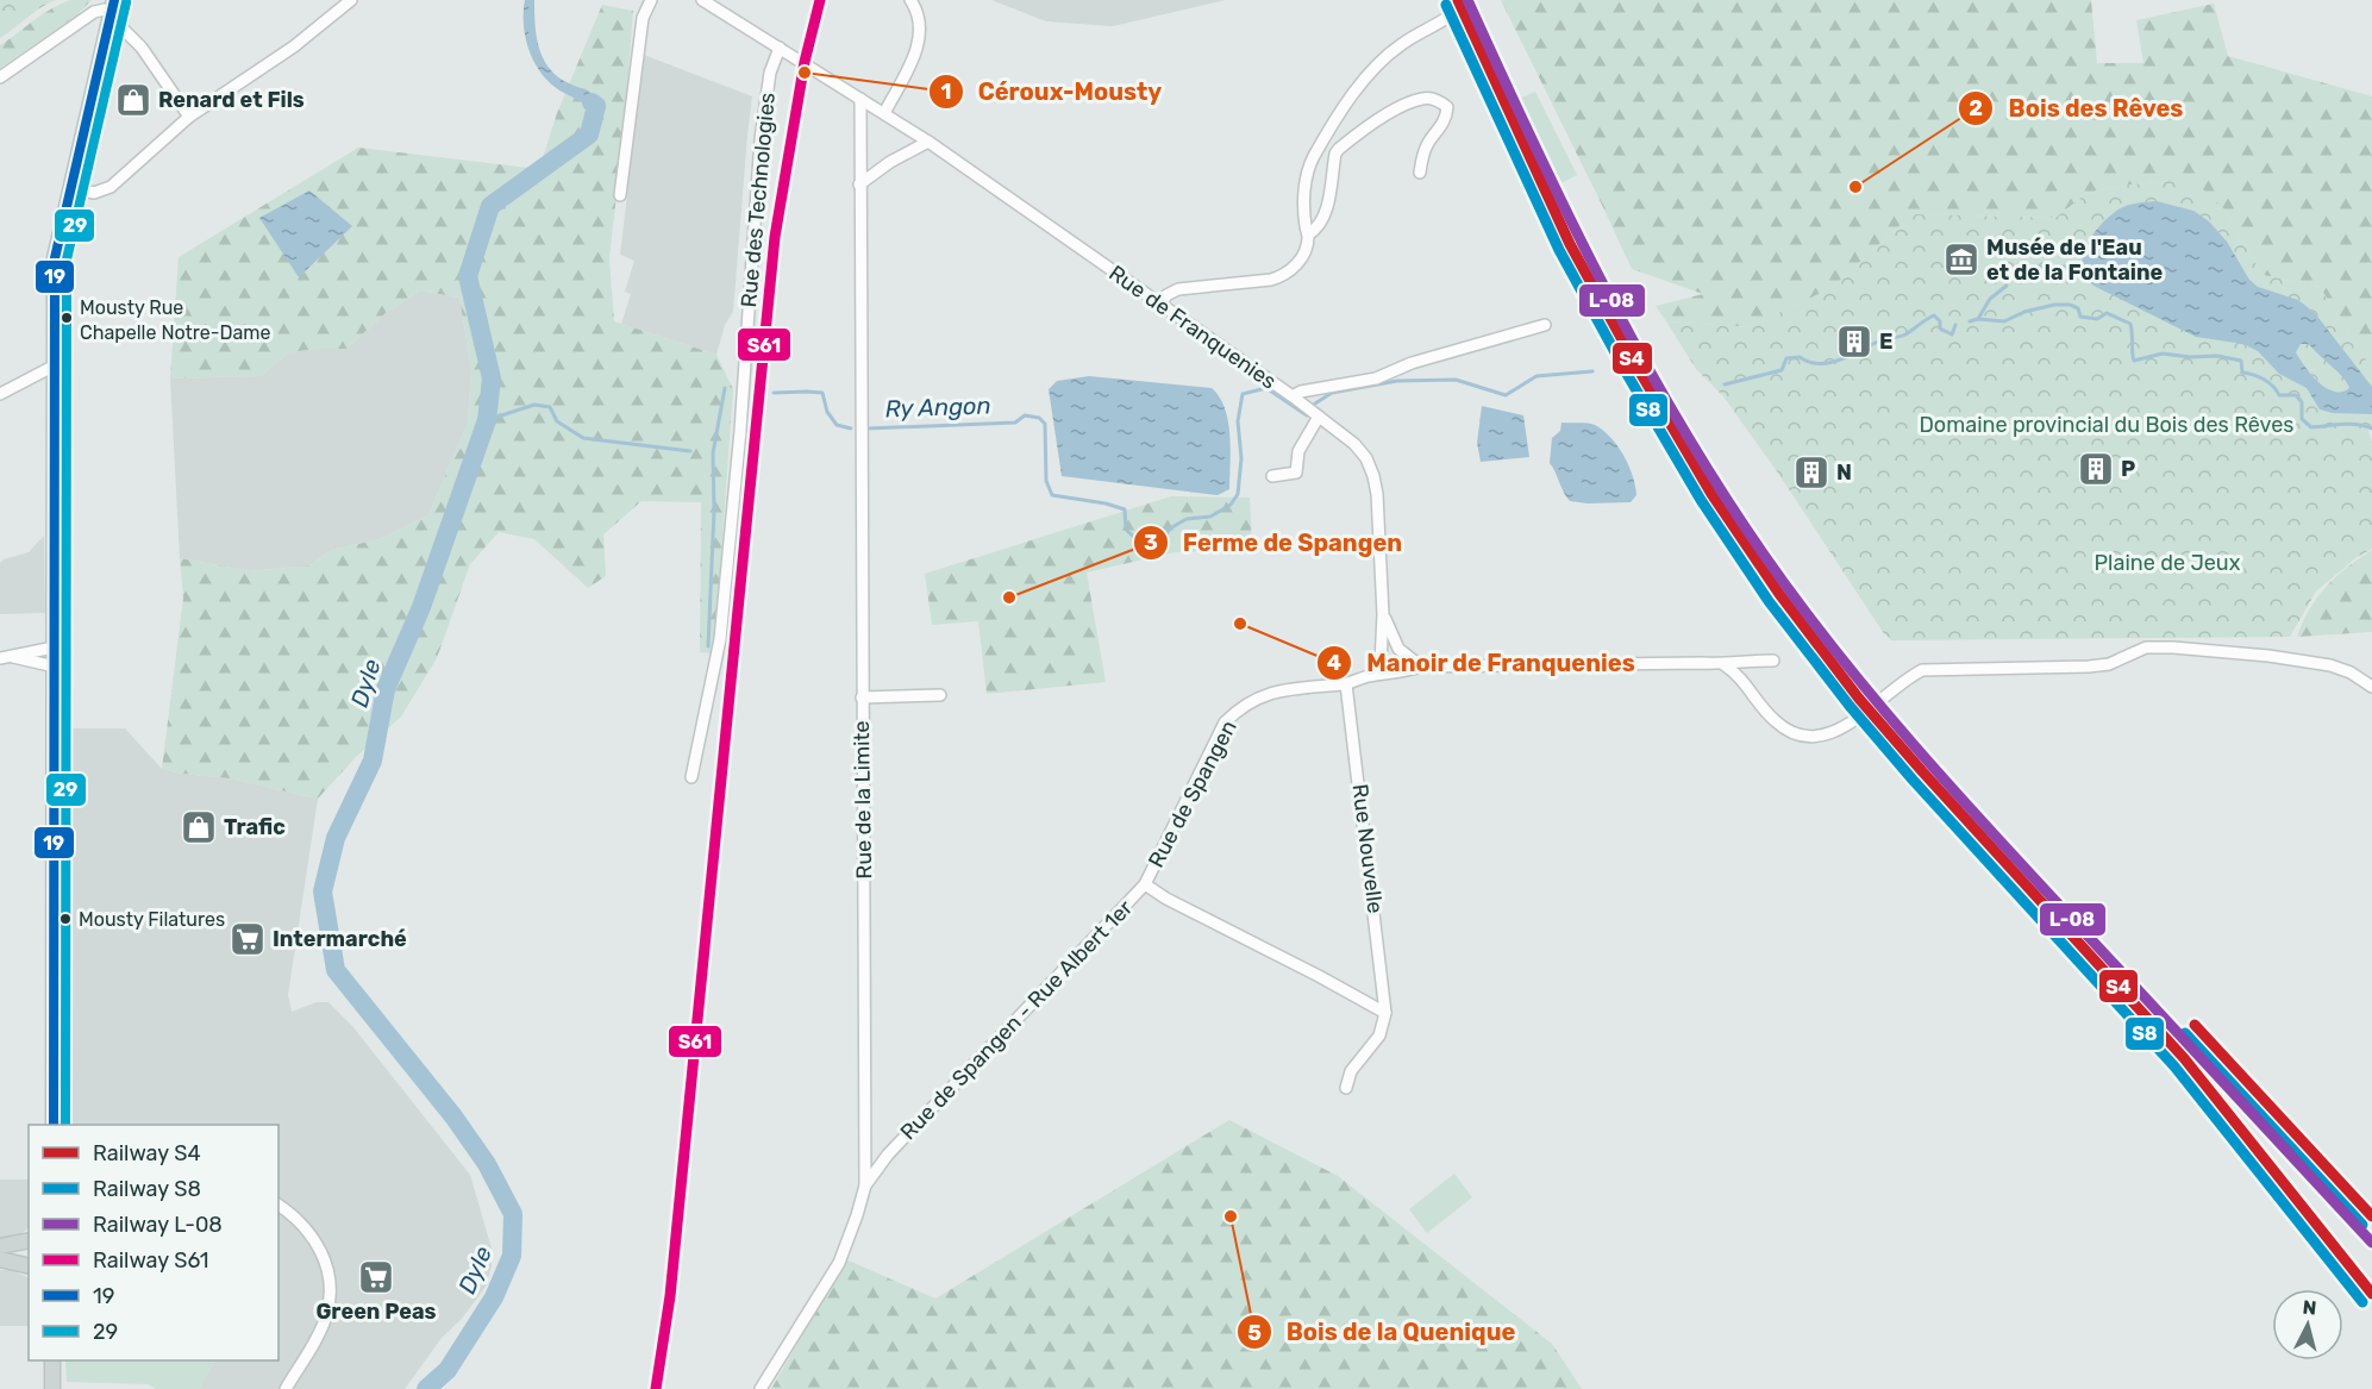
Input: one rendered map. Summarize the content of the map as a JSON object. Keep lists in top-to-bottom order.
{
  "streets": {
    "street": [
      "Rue des Technologies",
      "Rue de Franquenies",
      "Rue de Spangen",
      "Rue de la Limite",
      "Rue Nouvelle",
      "Rue de Spangen - Rue Albert 1er"
    ]
  },
  "crossings": [
    ["Rue des Technologies", "Rue de Franquenies"],
    ["Rue de Franquenies", "Rue de Spangen"],
    ["Rue de Franquenies", "Rue de la Limite"],
    ["Rue de Spangen", "Rue Nouvelle"],
    ["Rue de Spangen", "Rue de Spangen - Rue Albert 1er"],
    ["Rue de la Limite", "Rue de Spangen - Rue Albert 1er"]
  ],
  "water": ["Ry Angon", "Dyle"],
  "parks": ["Domaine provincial du Bois des Rêves", "Plaine de Jeux"],
  "places": {
    "other": [
      "Céroux-Mousty",
      "Bois des Rêves",
      "Mousty Rue Chapelle Notre-Dame",
      "Ferme de Spangen",
      "Manoir de Franquenies",
      "Mousty Filatures",
      "Bois de la Quenique"
    ],
    "shop": ["Renard et Fils", "Trafic"],
    "museum": ["Musée de l'Eau et de la Fontaine"],
    "building": ["E", "P", "N"],
    "supermarket": ["Intermarché", "Green Peas"]
  },
  "lines": [
    "rail line S4",
    "rail line L-08",
    "rail line S61",
    "transit line 19",
    "transit line 29",
    "rail line S8"
  ],
  "legend": [
    "Railway S4",
    "Railway S8",
    "Railway L-08",
    "Railway S61",
    "19",
    "29"
  ],
  "north": "top"
}
